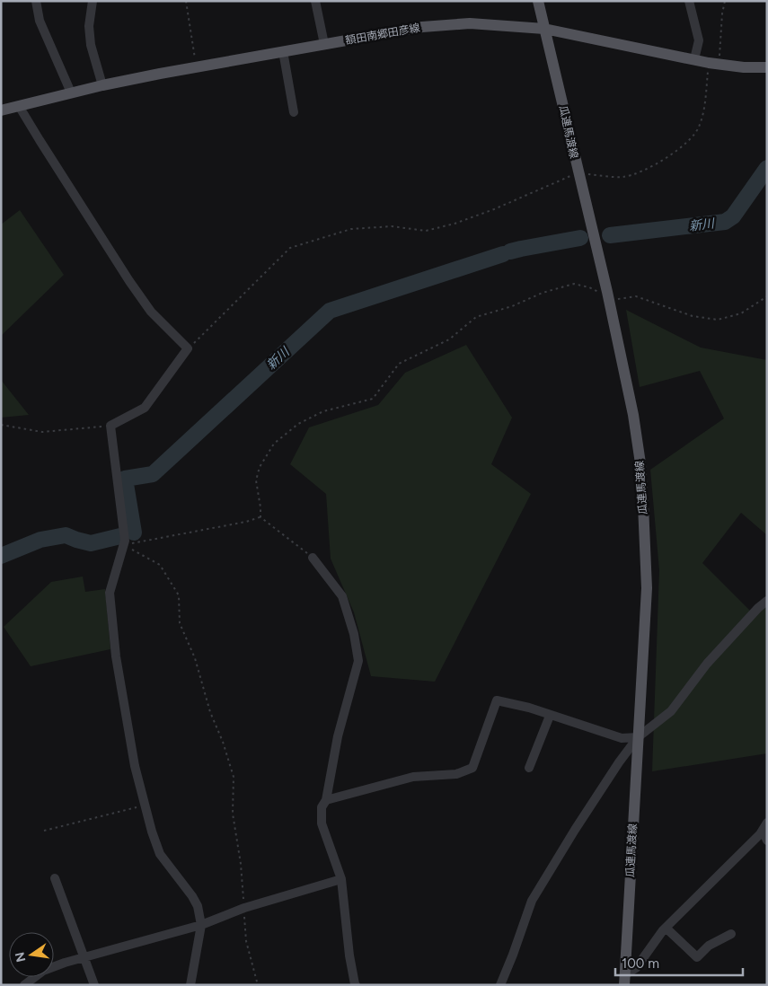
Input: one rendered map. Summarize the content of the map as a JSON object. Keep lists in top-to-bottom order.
{
  "streets": {
    "main road": ["額田南郷田彦線", "瓜連馬渡線"]
  },
  "crossings": [
    ["額田南郷田彦線", "瓜連馬渡線"]
  ],
  "water": ["新川"],
  "scale_bar": "100 m",
  "north": "left"
}
